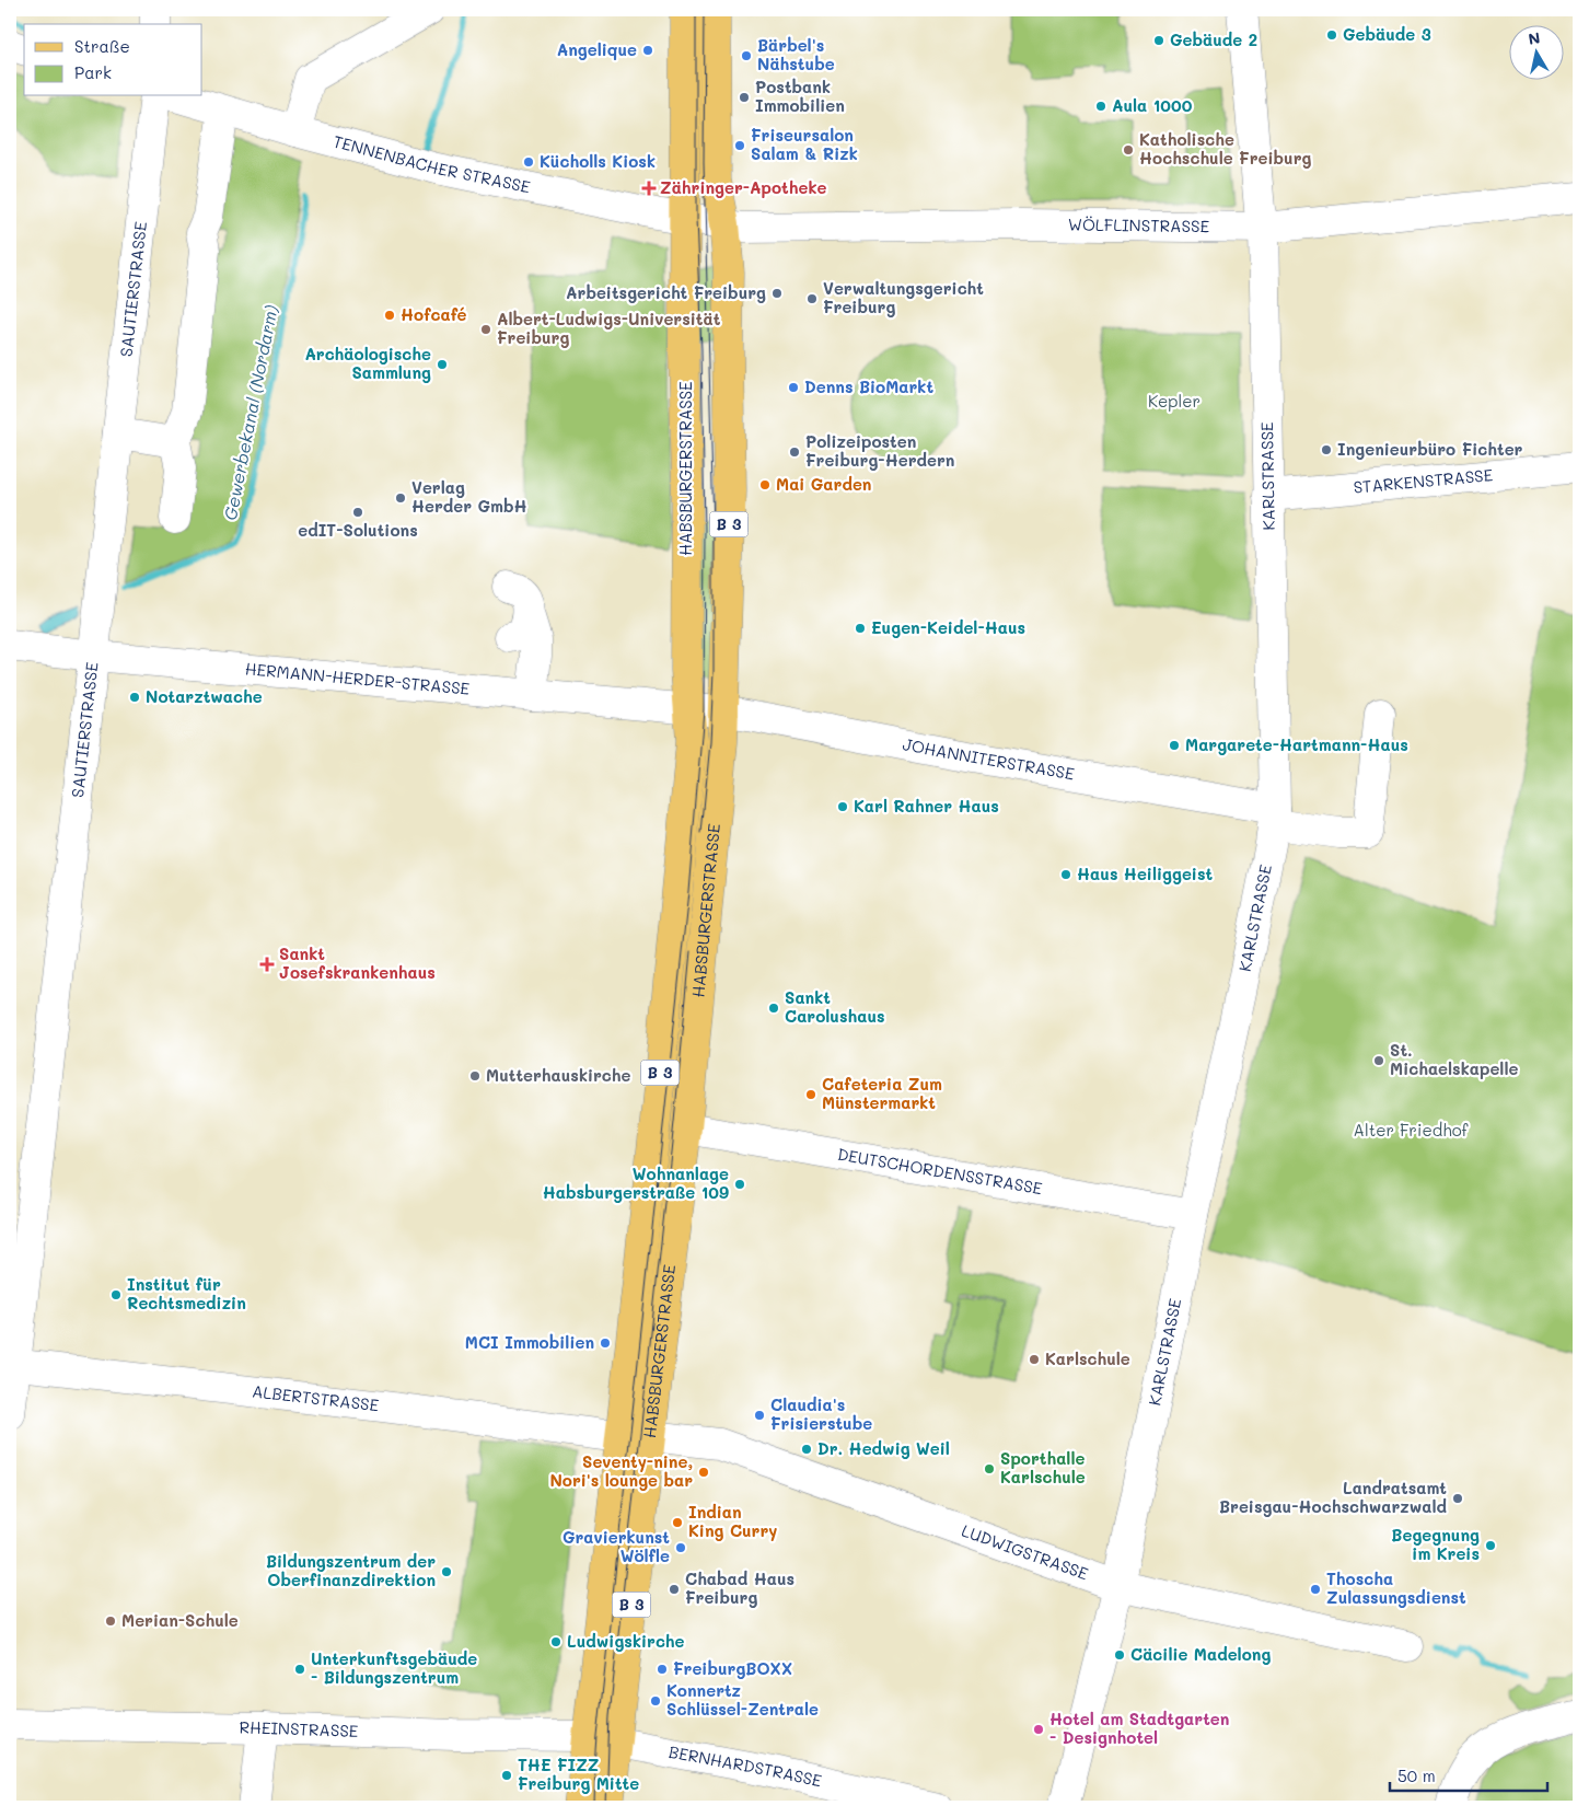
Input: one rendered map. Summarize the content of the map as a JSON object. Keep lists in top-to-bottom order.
{
  "streets": {
    "main road": ["HABSBURGERSTRASSE", "B 3"],
    "street": [
      "TENNENBACHER STRASSE",
      "WÖLFLINSTRASSE",
      "SAUTIERSTRASSE",
      "KARLSTRASSE",
      "STARKENSTRASSE",
      "HERMANN-HERDER-STRASSE",
      "JOHANNITERSTRASSE",
      "DEUTSCHORDENSSTRASSE",
      "ALBERTSTRASSE",
      "LUDWIGSTRASSE",
      "RHEINSTRASSE",
      "BERNHARDSTRASSE"
    ]
  },
  "crossings": [
    ["TENNENBACHER STRASSE", "WÖLFLINSTRASSE"],
    ["TENNENBACHER STRASSE", "HABSBURGERSTRASSE"],
    ["WÖLFLINSTRASSE", "HABSBURGERSTRASSE"],
    ["WÖLFLINSTRASSE", "KARLSTRASSE"],
    ["SAUTIERSTRASSE", "HERMANN-HERDER-STRASSE"],
    ["SAUTIERSTRASSE", "ALBERTSTRASSE"],
    ["HABSBURGERSTRASSE", "HERMANN-HERDER-STRASSE"],
    ["HABSBURGERSTRASSE", "JOHANNITERSTRASSE"],
    ["HABSBURGERSTRASSE", "DEUTSCHORDENSSTRASSE"],
    ["HABSBURGERSTRASSE", "ALBERTSTRASSE"],
    ["HABSBURGERSTRASSE", "LUDWIGSTRASSE"],
    ["HABSBURGERSTRASSE", "RHEINSTRASSE"],
    ["HABSBURGERSTRASSE", "BERNHARDSTRASSE"],
    ["KARLSTRASSE", "STARKENSTRASSE"],
    ["KARLSTRASSE", "JOHANNITERSTRASSE"],
    ["KARLSTRASSE", "DEUTSCHORDENSSTRASSE"],
    ["KARLSTRASSE", "LUDWIGSTRASSE"],
    ["HERMANN-HERDER-STRASSE", "JOHANNITERSTRASSE"],
    ["RHEINSTRASSE", "BERNHARDSTRASSE"]
  ],
  "water": ["Gewerbekanal (Nordarm)"],
  "parks": ["Kepler", "Alter Friedhof"],
  "places": {
    "other": [
      "Gebäude 3",
      "Gebäude 2",
      "Angelique",
      "Bärbel's Nähstube",
      "Postbank Immobilien",
      "Aula 1000",
      "Friseursalon Salam & Rizk",
      "Katholische Hochschule Freiburg",
      "Kücholls Kiosk",
      "Arbeitsgericht Freiburg",
      "Verwaltungsgericht Freiburg",
      "Hofcafé",
      "Albert-Ludwigs-Universität Freiburg",
      "Archäologische Sammlung",
      "Denns BioMarkt",
      "Ingenieurbüro Fichter",
      "Polizeiposten Freiburg-Herdern",
      "Mai Garden",
      "Verlag Herder GmbH",
      "edIT-Solutions",
      "Eugen-Keidel-Haus",
      "Notarztwache",
      "Margarete-Hartmann-Haus",
      "Karl Rahner Haus",
      "Haus Heiliggeist",
      "Sankt Carolushaus",
      "St. Michaelskapelle",
      "Mutterhauskirche",
      "Cafeteria Zum Münstermarkt",
      "Wohnanlage Habsburgerstraße 109",
      "Institut für Rechtsmedizin",
      "MCI Immobilien",
      "Karlschule",
      "Claudia's Frisierstube",
      "Dr. Hedwig Weil",
      "Sporthalle Karlschule",
      "Seventy-nine, Nori's lounge bar",
      "Landratsamt Breisgau-Hochschwarzwald",
      "Indian King Curry",
      "Begegnung im Kreis",
      "Gravierkunst Wölfle",
      "Bildungszentrum der Oberfinanzdirektion",
      "Chabad Haus Freiburg",
      "Thoscha Zulassungsdienst",
      "Merian-Schule",
      "Ludwigskirche",
      "Cäcilie Madelong",
      "Unterkunftsgebäude - Bildungszentrum",
      "FreiburgBOXX",
      "Konnertz Schlüssel-Zentrale",
      "Hotel am Stadtgarten - Designhotel",
      "THE FIZZ Freiburg Mitte"
    ],
    "health": ["Zähringer-Apotheke", "Sankt Josefskrankenhaus"]
  },
  "legend": ["Straße", "Park"],
  "scale_bar": "50 m",
  "north": "top"
}
